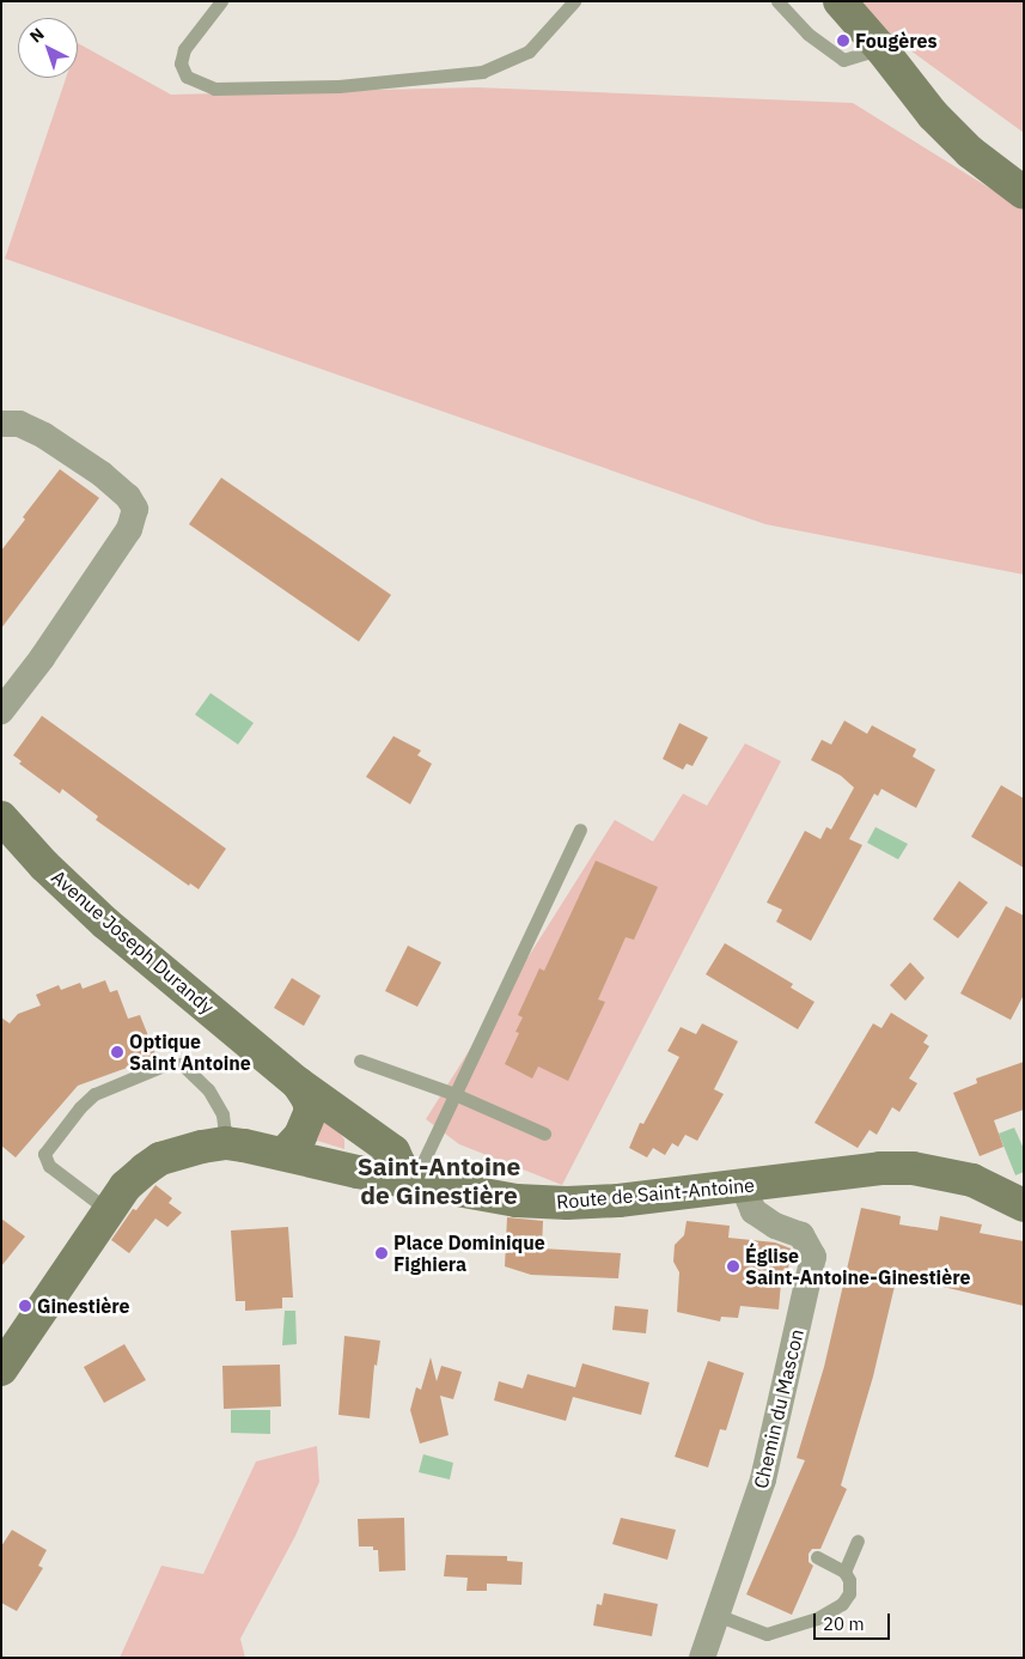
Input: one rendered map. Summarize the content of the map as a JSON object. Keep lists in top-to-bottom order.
{
  "streets": {
    "street": ["Avenue Joseph Durandy", "Route de Saint-Antoine", "Chemin du Mascon"]
  },
  "crossings": [
    ["Avenue Joseph Durandy", "Route de Saint-Antoine"],
    ["Route de Saint-Antoine", "Chemin du Mascon"]
  ],
  "districts": ["Saint-Antoine de Ginestière"],
  "places": [
    "Fougères",
    "Optique Saint Antoine",
    "Place Dominique Fighiera",
    "Église Saint-Antoine-Ginestière",
    "Ginestière"
  ],
  "scale_bar": "20 m",
  "north": "top left"
}
